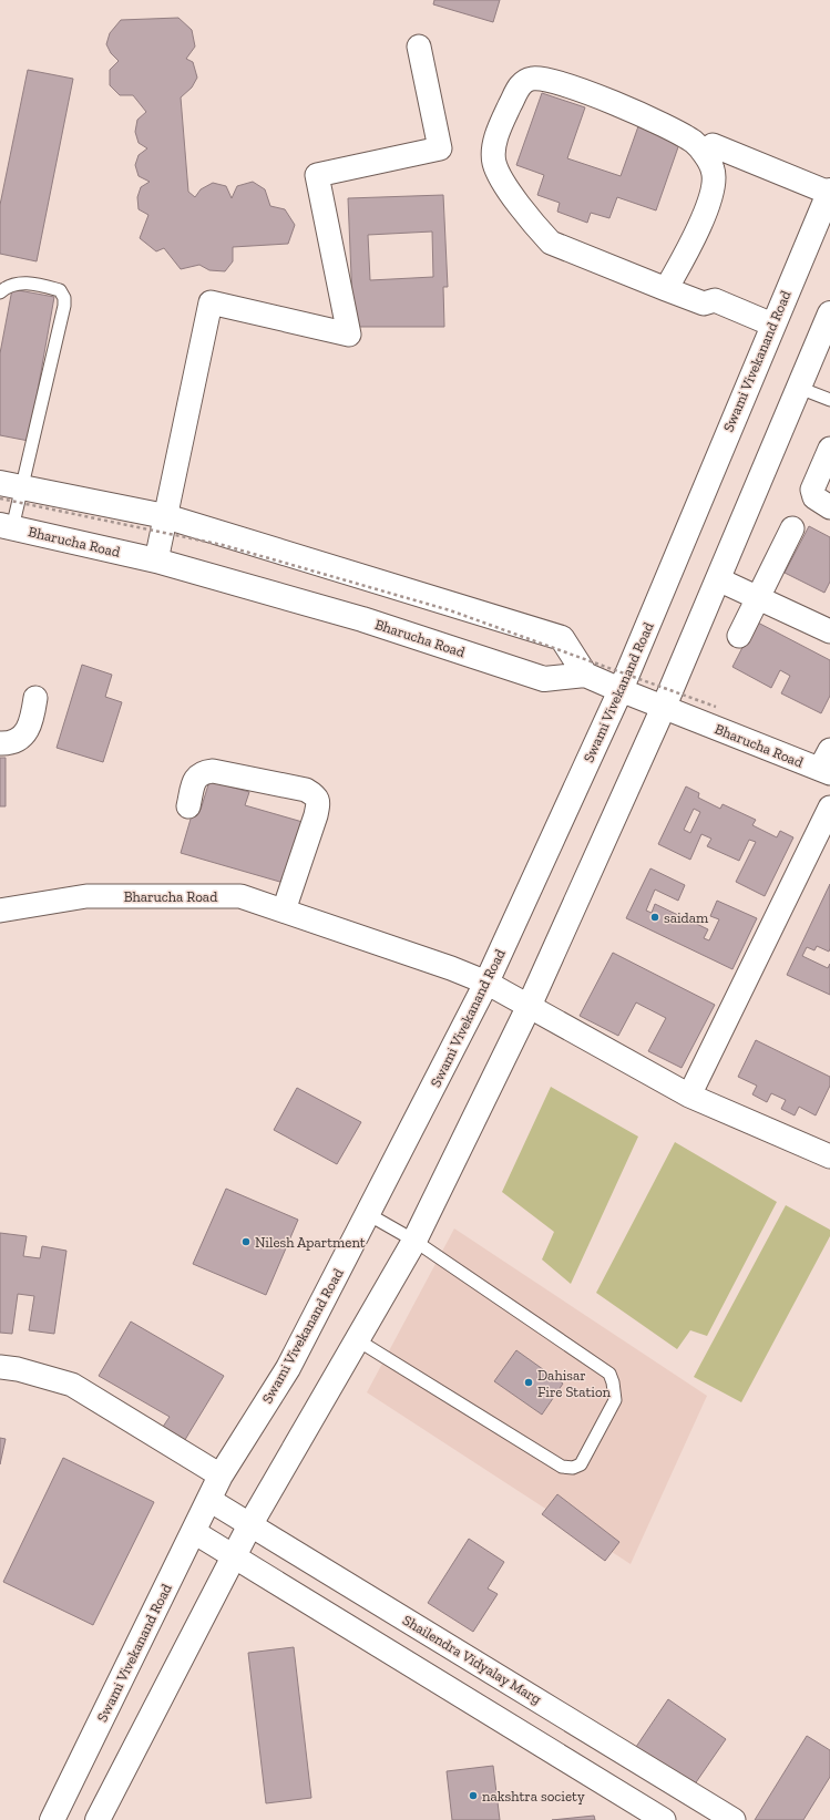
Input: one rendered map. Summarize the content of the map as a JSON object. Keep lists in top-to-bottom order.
{
  "streets": {
    "main road": ["Swami Vivekanand Road", "Bharucha Road"],
    "street": ["Shailendra Vidyalay Marg"]
  },
  "crossings": [
    ["Swami Vivekanand Road", "Bharucha Road"],
    ["Swami Vivekanand Road", "Shailendra Vidyalay Marg"]
  ],
  "places": [
    "saidam",
    "Nilesh Apartment",
    "Dahisar Fire Station",
    "nakshtra society"
  ]
}
